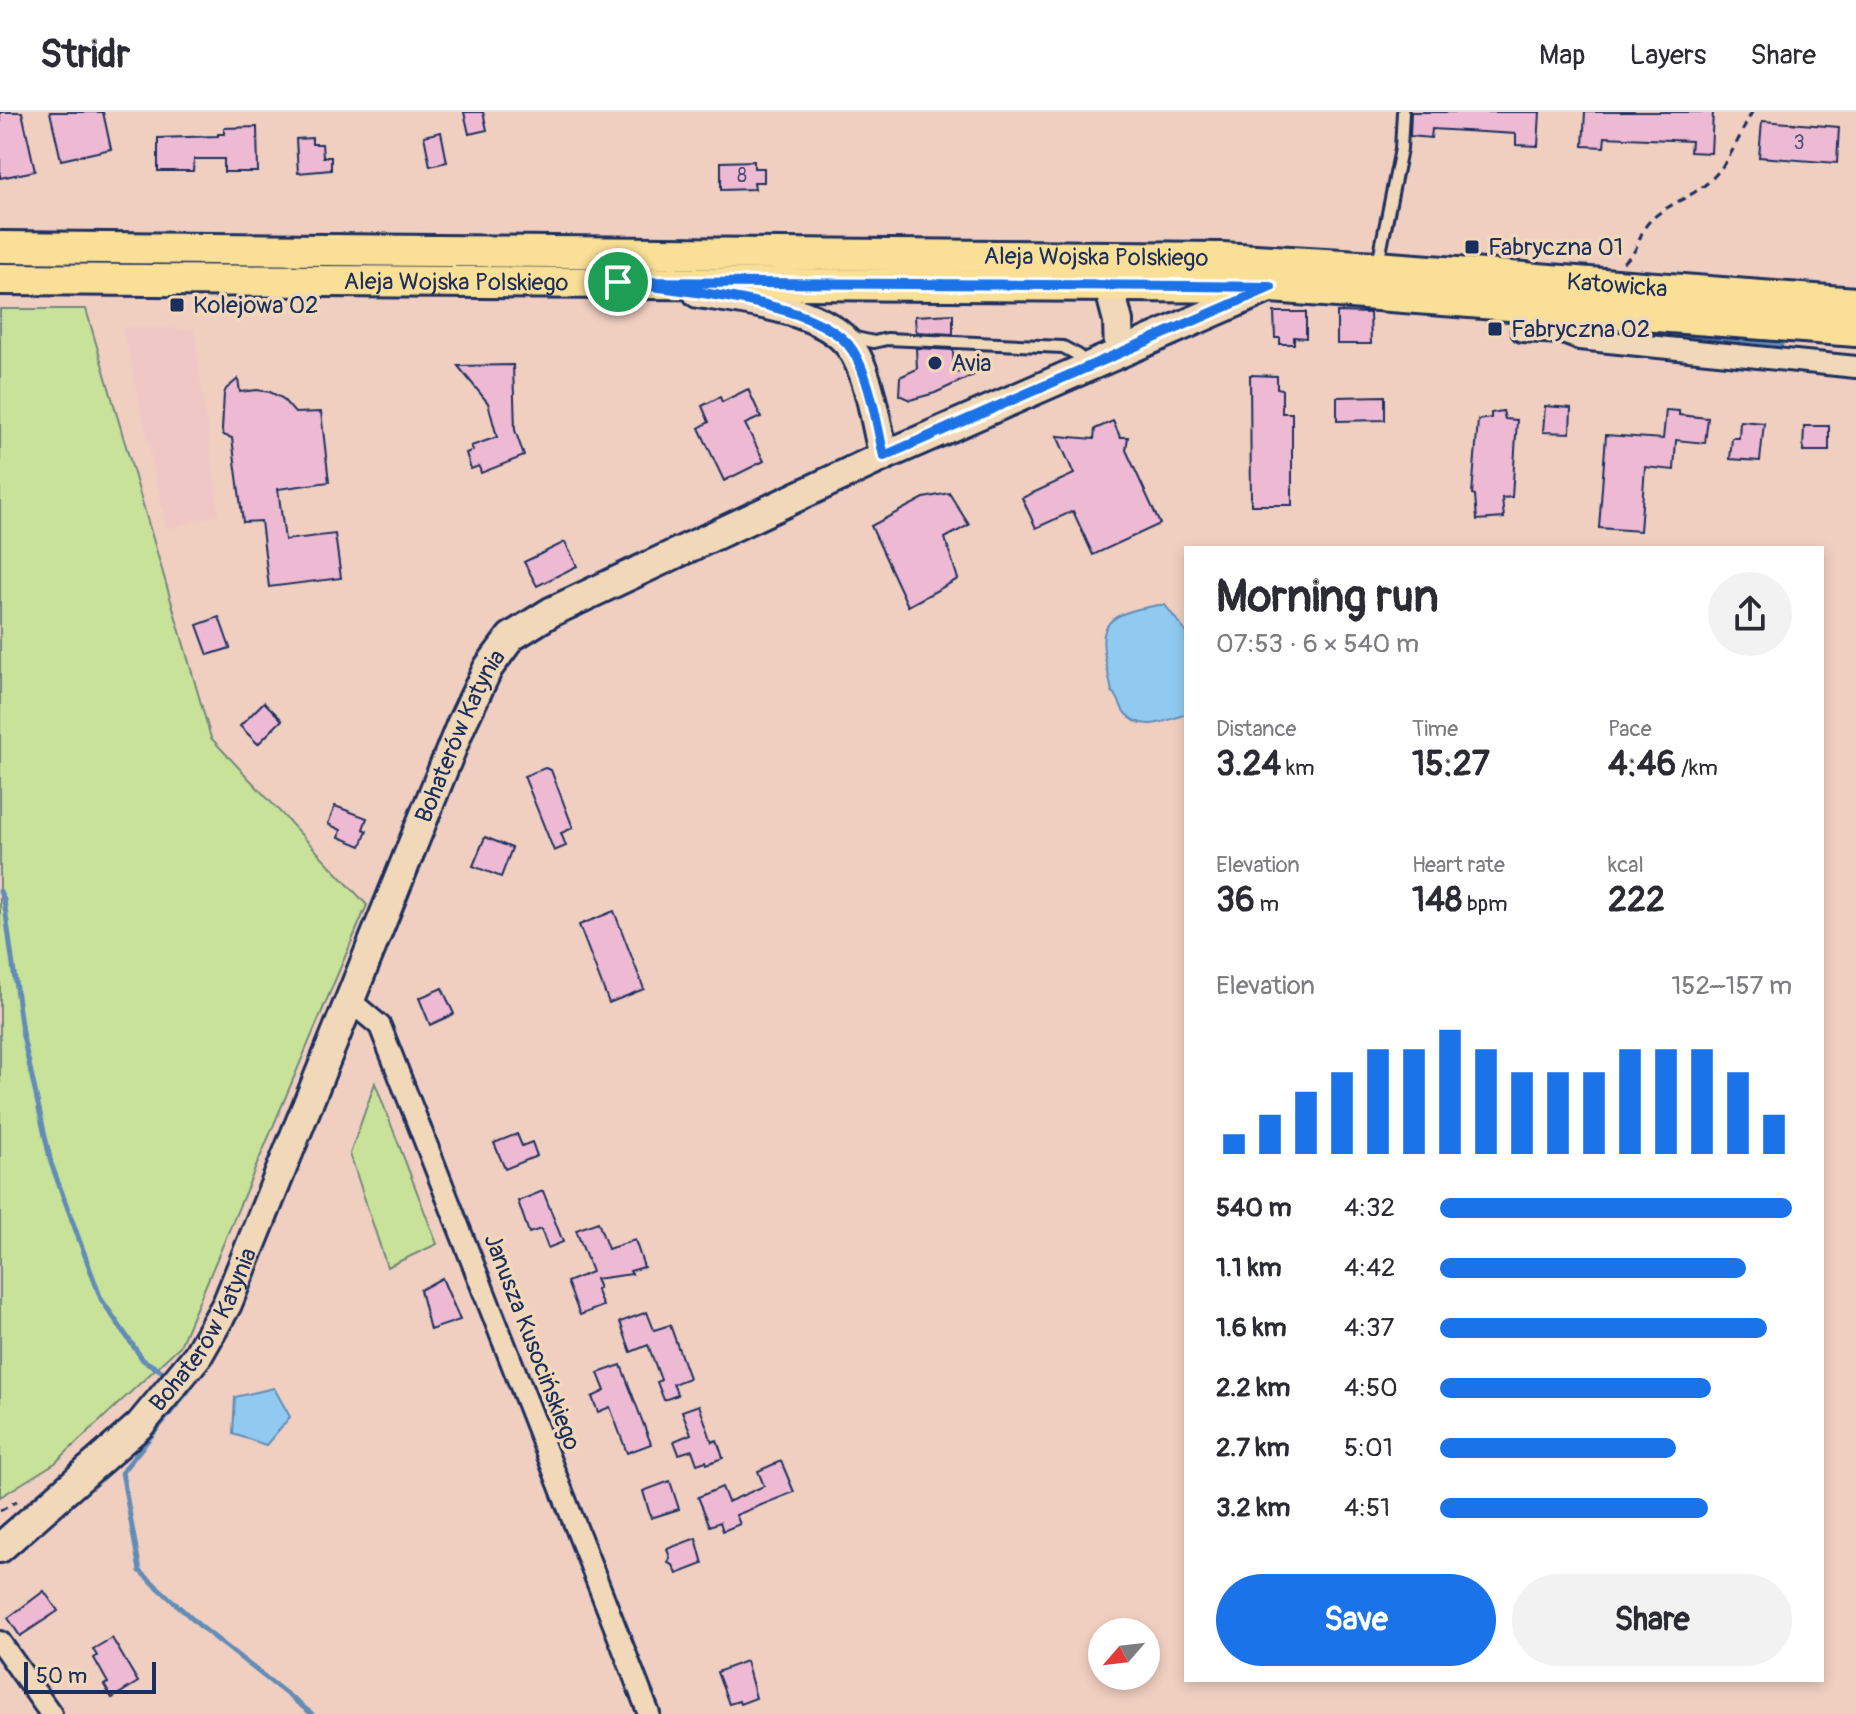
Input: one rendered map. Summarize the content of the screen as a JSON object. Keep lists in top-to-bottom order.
{
  "streets": {
    "main road": ["Aleja Wojska Polskiego", "Katowicka"],
    "street": ["Bohaterów Katynia", "Janusza Kusocińskiego"]
  },
  "crossings": [
    ["Aleja Wojska Polskiego", "Katowicka"],
    ["Aleja Wojska Polskiego", "Bohaterów Katynia"],
    ["Bohaterów Katynia", "Janusza Kusocińskiego"]
  ],
  "places": {
    "transit": ["Fabryczna 01", "Kolejowa 02", "Fabryczna 02"],
    "other": ["Avia"]
  },
  "house_numbers": ["3", "8"],
  "scale_bar": "50 m",
  "north": "bottom left",
  "page": {
    "header": "Stridr",
    "nav": ["Map", "Layers", "Share"],
    "heading": ["Morning run", "07:53 · 6 × 540 m"],
    "stats": [
      ["Distance", "3.24 km"],
      ["Time", "15:27"],
      ["Pace", "4:46 /km"],
      ["Elevation", "36 m"],
      ["Heart rate", "148 bpm"],
      ["kcal", "222"]
    ],
    "chart": ["Elevation", "152–157 m"],
    "list": [
      {
        "name": "540 m",
        "note": "4:32"
      },
      {
        "name": "1.1 km",
        "note": "4:42"
      },
      {
        "name": "1.6 km",
        "note": "4:37"
      },
      {
        "name": "2.2 km",
        "note": "4:50"
      },
      {
        "name": "2.7 km",
        "note": "5:01"
      },
      {
        "name": "3.2 km",
        "note": "4:51"
      }
    ],
    "buttons": ["Save", "Share"],
    "scale": "50 m"
  }
}
